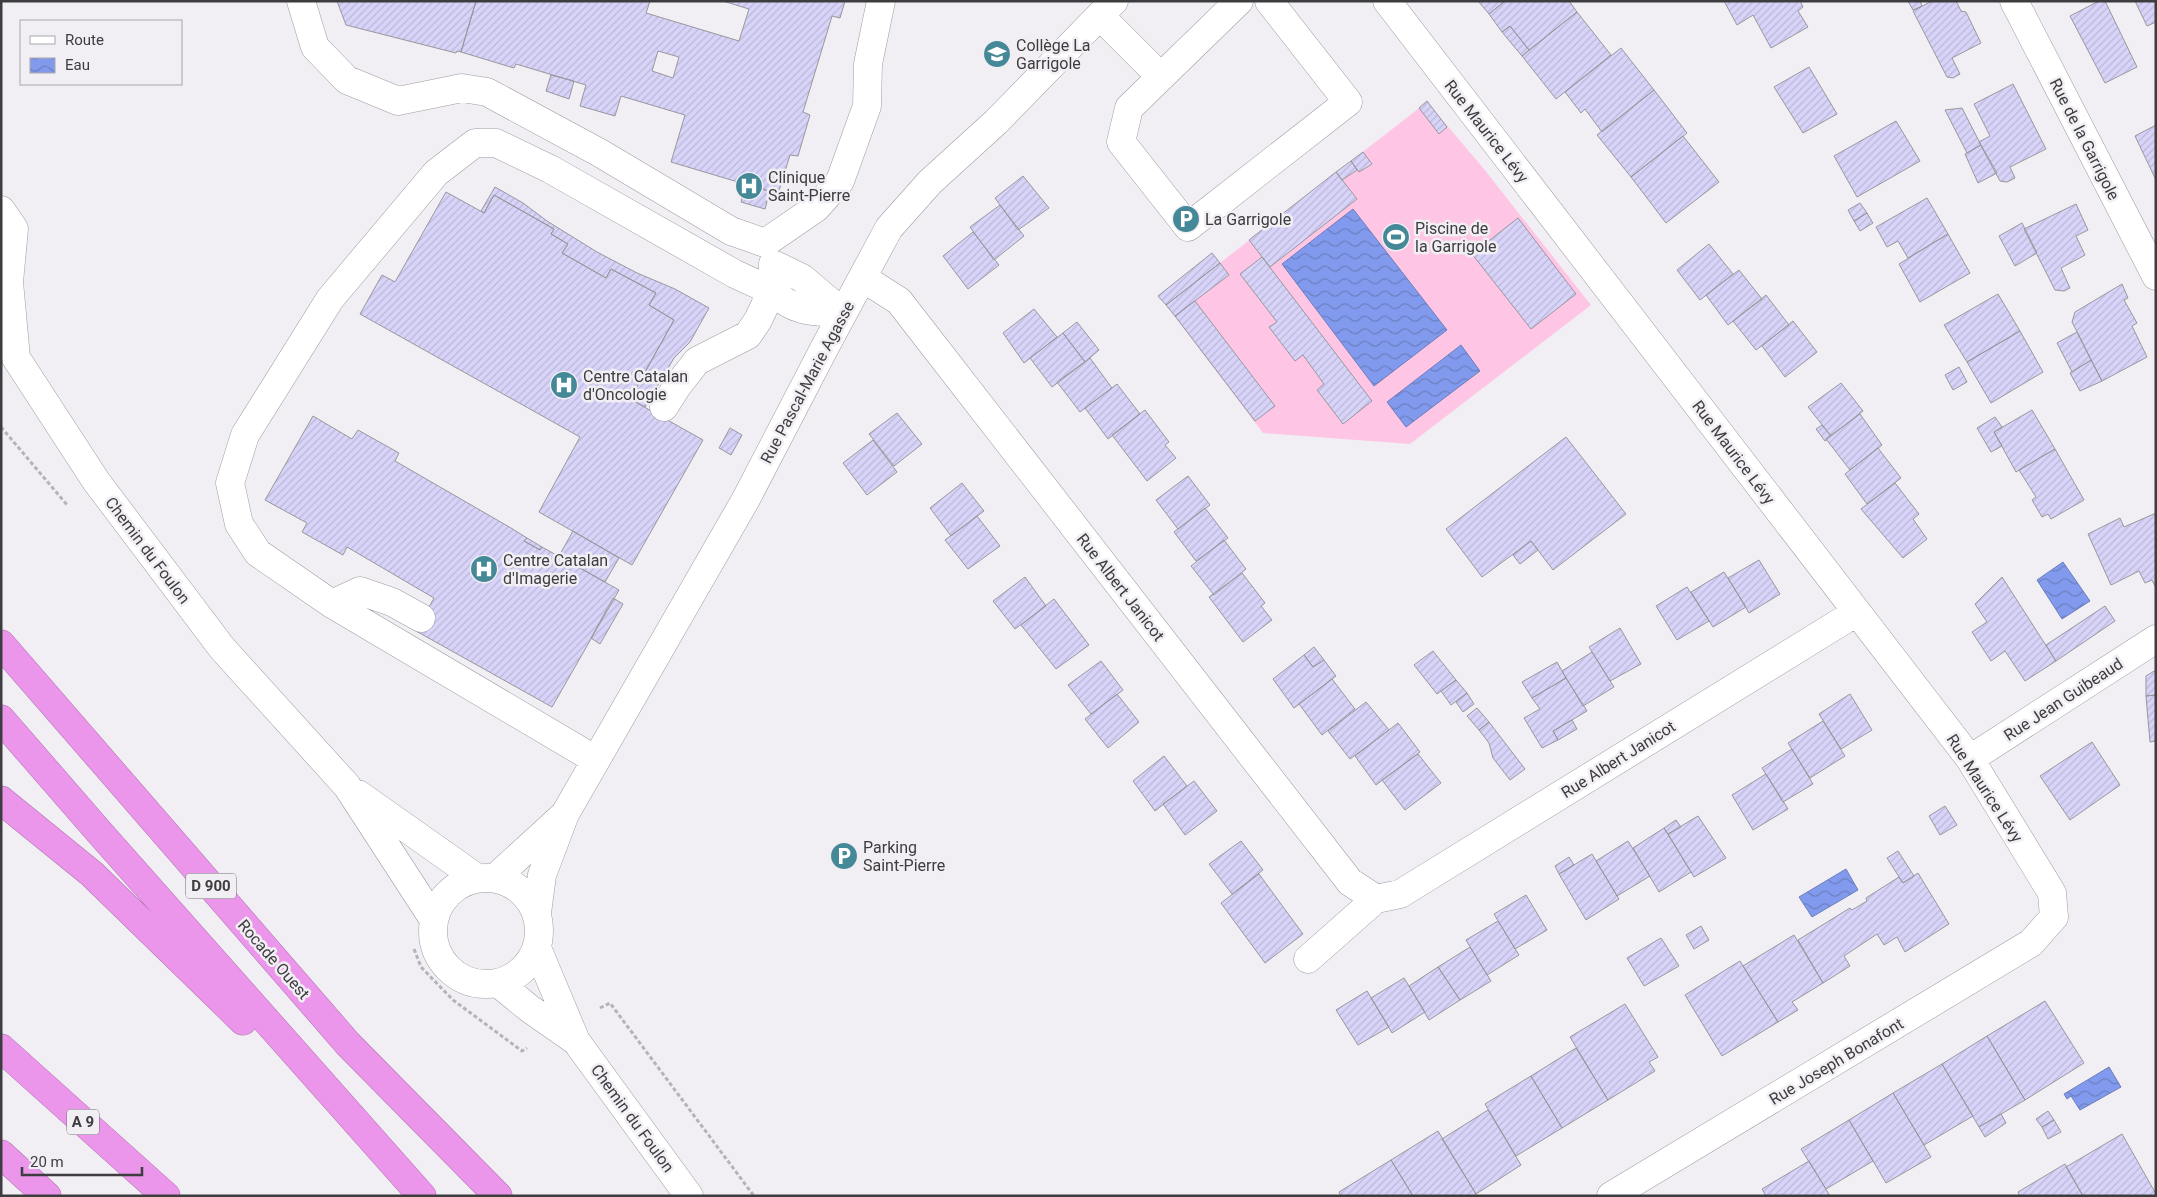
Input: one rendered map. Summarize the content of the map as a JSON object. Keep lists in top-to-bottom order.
{
  "streets": {
    "highway": ["D 900", "Rocade Ouest", "A 9"],
    "street": [
      "Rue Maurice Lévy",
      "Rue de la Garrigole",
      "Rue Pascal-Marie Agasse",
      "Chemin du Foulon",
      "Rue Albert Janicot",
      "Rue Jean Guibeaud",
      "Rue Joseph Bonafont"
    ]
  },
  "crossings": [
    ["Rue Maurice Lévy", "Rue Albert Janicot"],
    ["Rue Maurice Lévy", "Rue Jean Guibeaud"],
    ["Rue Maurice Lévy", "Rue Joseph Bonafont"],
    ["Rue Pascal-Marie Agasse", "Chemin du Foulon"],
    ["Rue Pascal-Marie Agasse", "Rue Albert Janicot"]
  ],
  "places": {
    "school or university": ["Collège La Garrigole"],
    "hospital": ["Clinique Saint-Pierre", "Centre Catalan d'Oncologie", "Centre Catalan d'Imagerie"],
    "parking": ["La Garrigole", "Parking Saint-Pierre"],
    "sports": ["Piscine de la Garrigole"]
  },
  "legend": ["Route", "Eau"],
  "scale_bar": "20 m"
}
